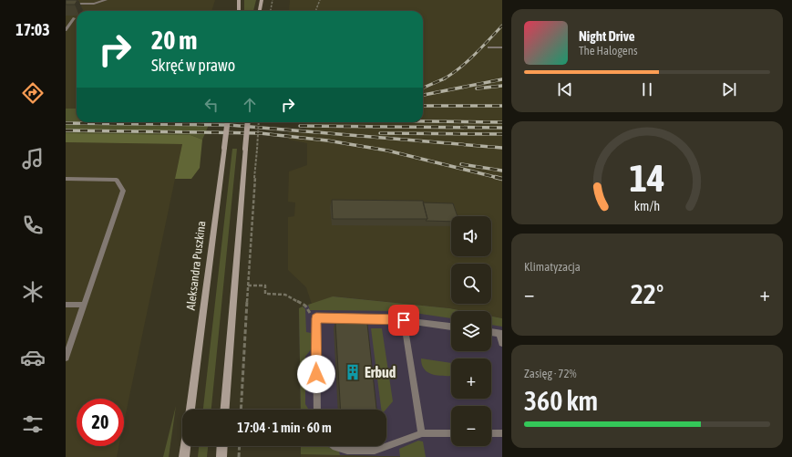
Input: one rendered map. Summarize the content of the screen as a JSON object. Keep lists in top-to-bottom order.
{
  "streets": {
    "main road": ["Aleksandra Puszkina"]
  },
  "places": {
    "building": ["Erbud"]
  },
  "page": {
    "tabs": "17:03",
    "turn": ["20 m", "Skręć w prawo"],
    "song": ["Night Drive", "The Halogens"],
    "map_buttons": ["+", "−"],
    "tile": [
      "Klimatyzacja",
      ["Zasięg · 72%", "360 km"]
    ],
    "heat": ["−", "22°", "+"],
    "limit": "20",
    "trip": "17:04 · 1 min · 60 m",
    "gauge": ["14", "km/h"]
  }
}
